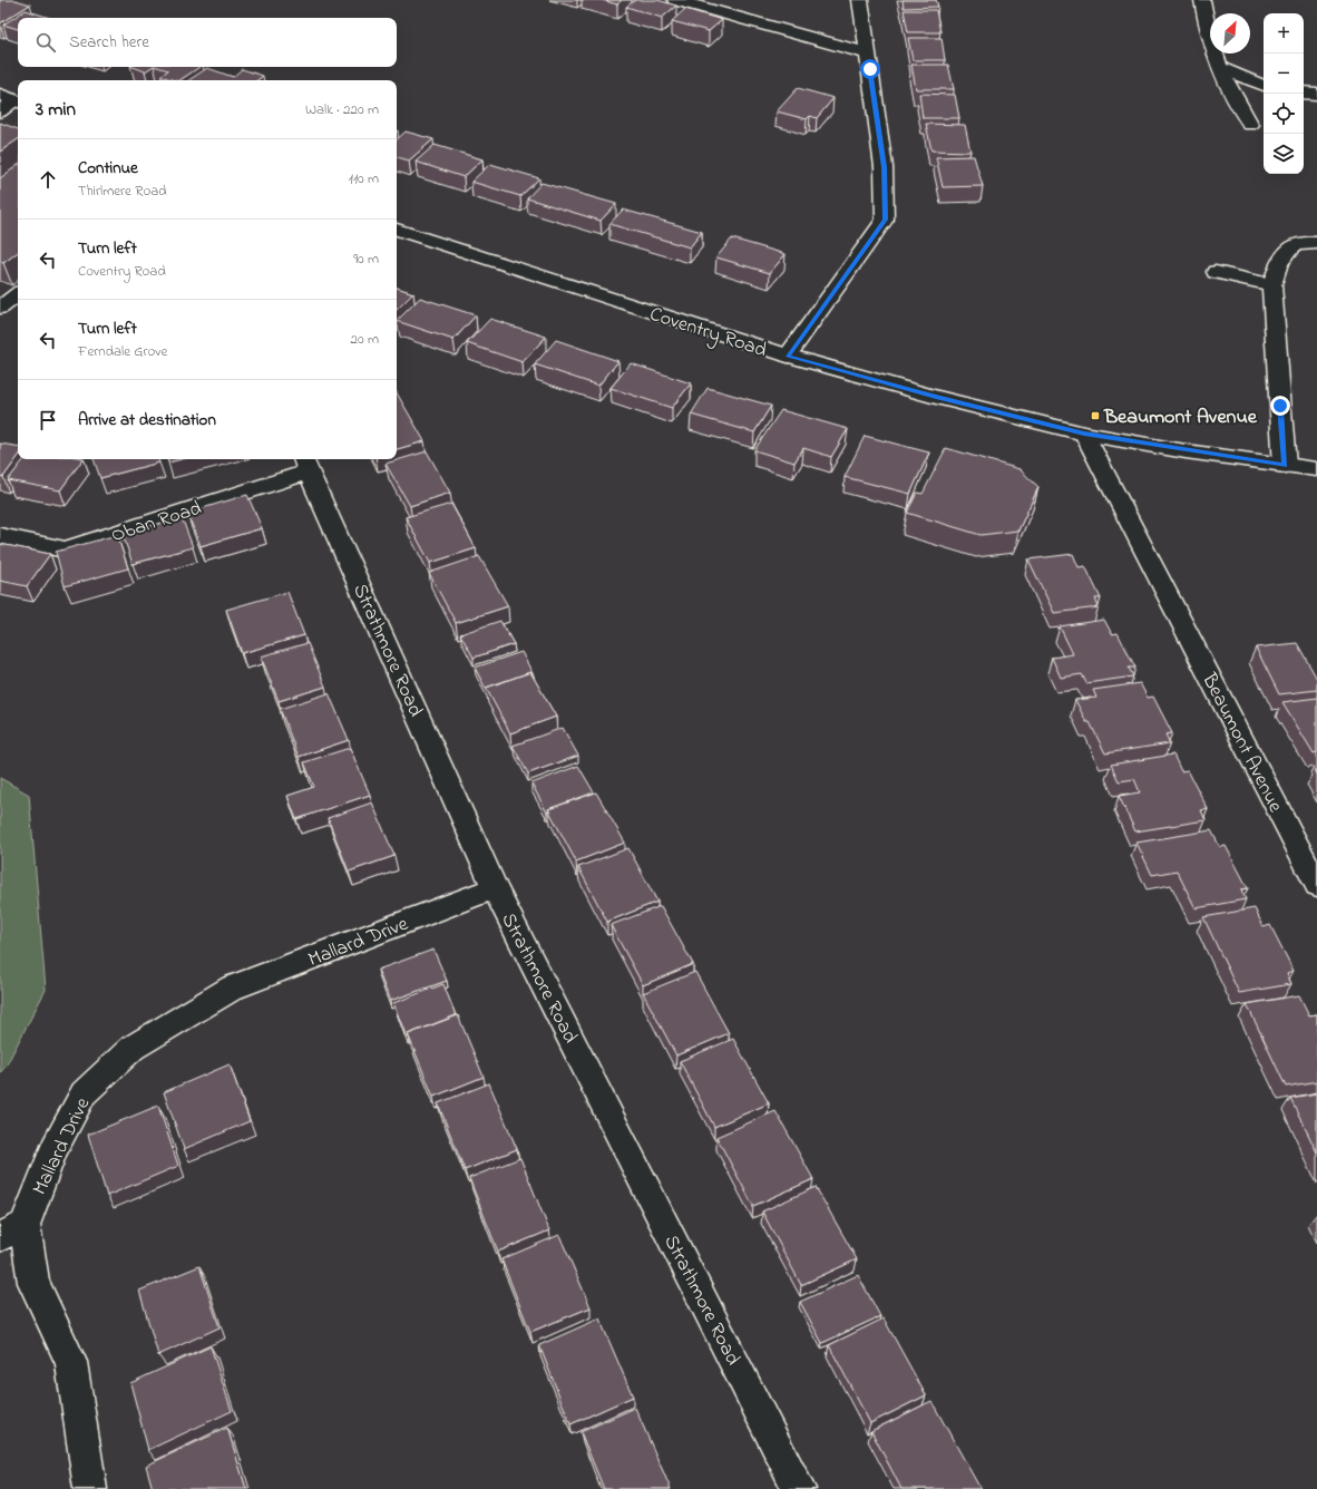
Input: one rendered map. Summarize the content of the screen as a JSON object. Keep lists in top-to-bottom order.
{
  "streets": {
    "street": [
      "Coventry Road",
      "Oban Road",
      "Strathmore Road",
      "Beaumont Avenue",
      "Mallard Drive"
    ]
  },
  "crossings": [
    ["Coventry Road", "Beaumont Avenue"],
    ["Oban Road", "Strathmore Road"],
    ["Strathmore Road", "Mallard Drive"]
  ],
  "places": {
    "transit": ["Beaumont Avenue"]
  },
  "north": "top right",
  "page": {
    "map_buttons": ["+", "−"],
    "search": "Search here",
    "heading": ["3 min", "Walk · 220 m"],
    "list": [
      ["Continue", "Thirlmere Road", "110 m"],
      ["Turn left", "Coventry Road", "90 m"],
      ["Turn left", "Ferndale Grove", "20 m"],
      "Arrive at destination"
    ]
  }
}
